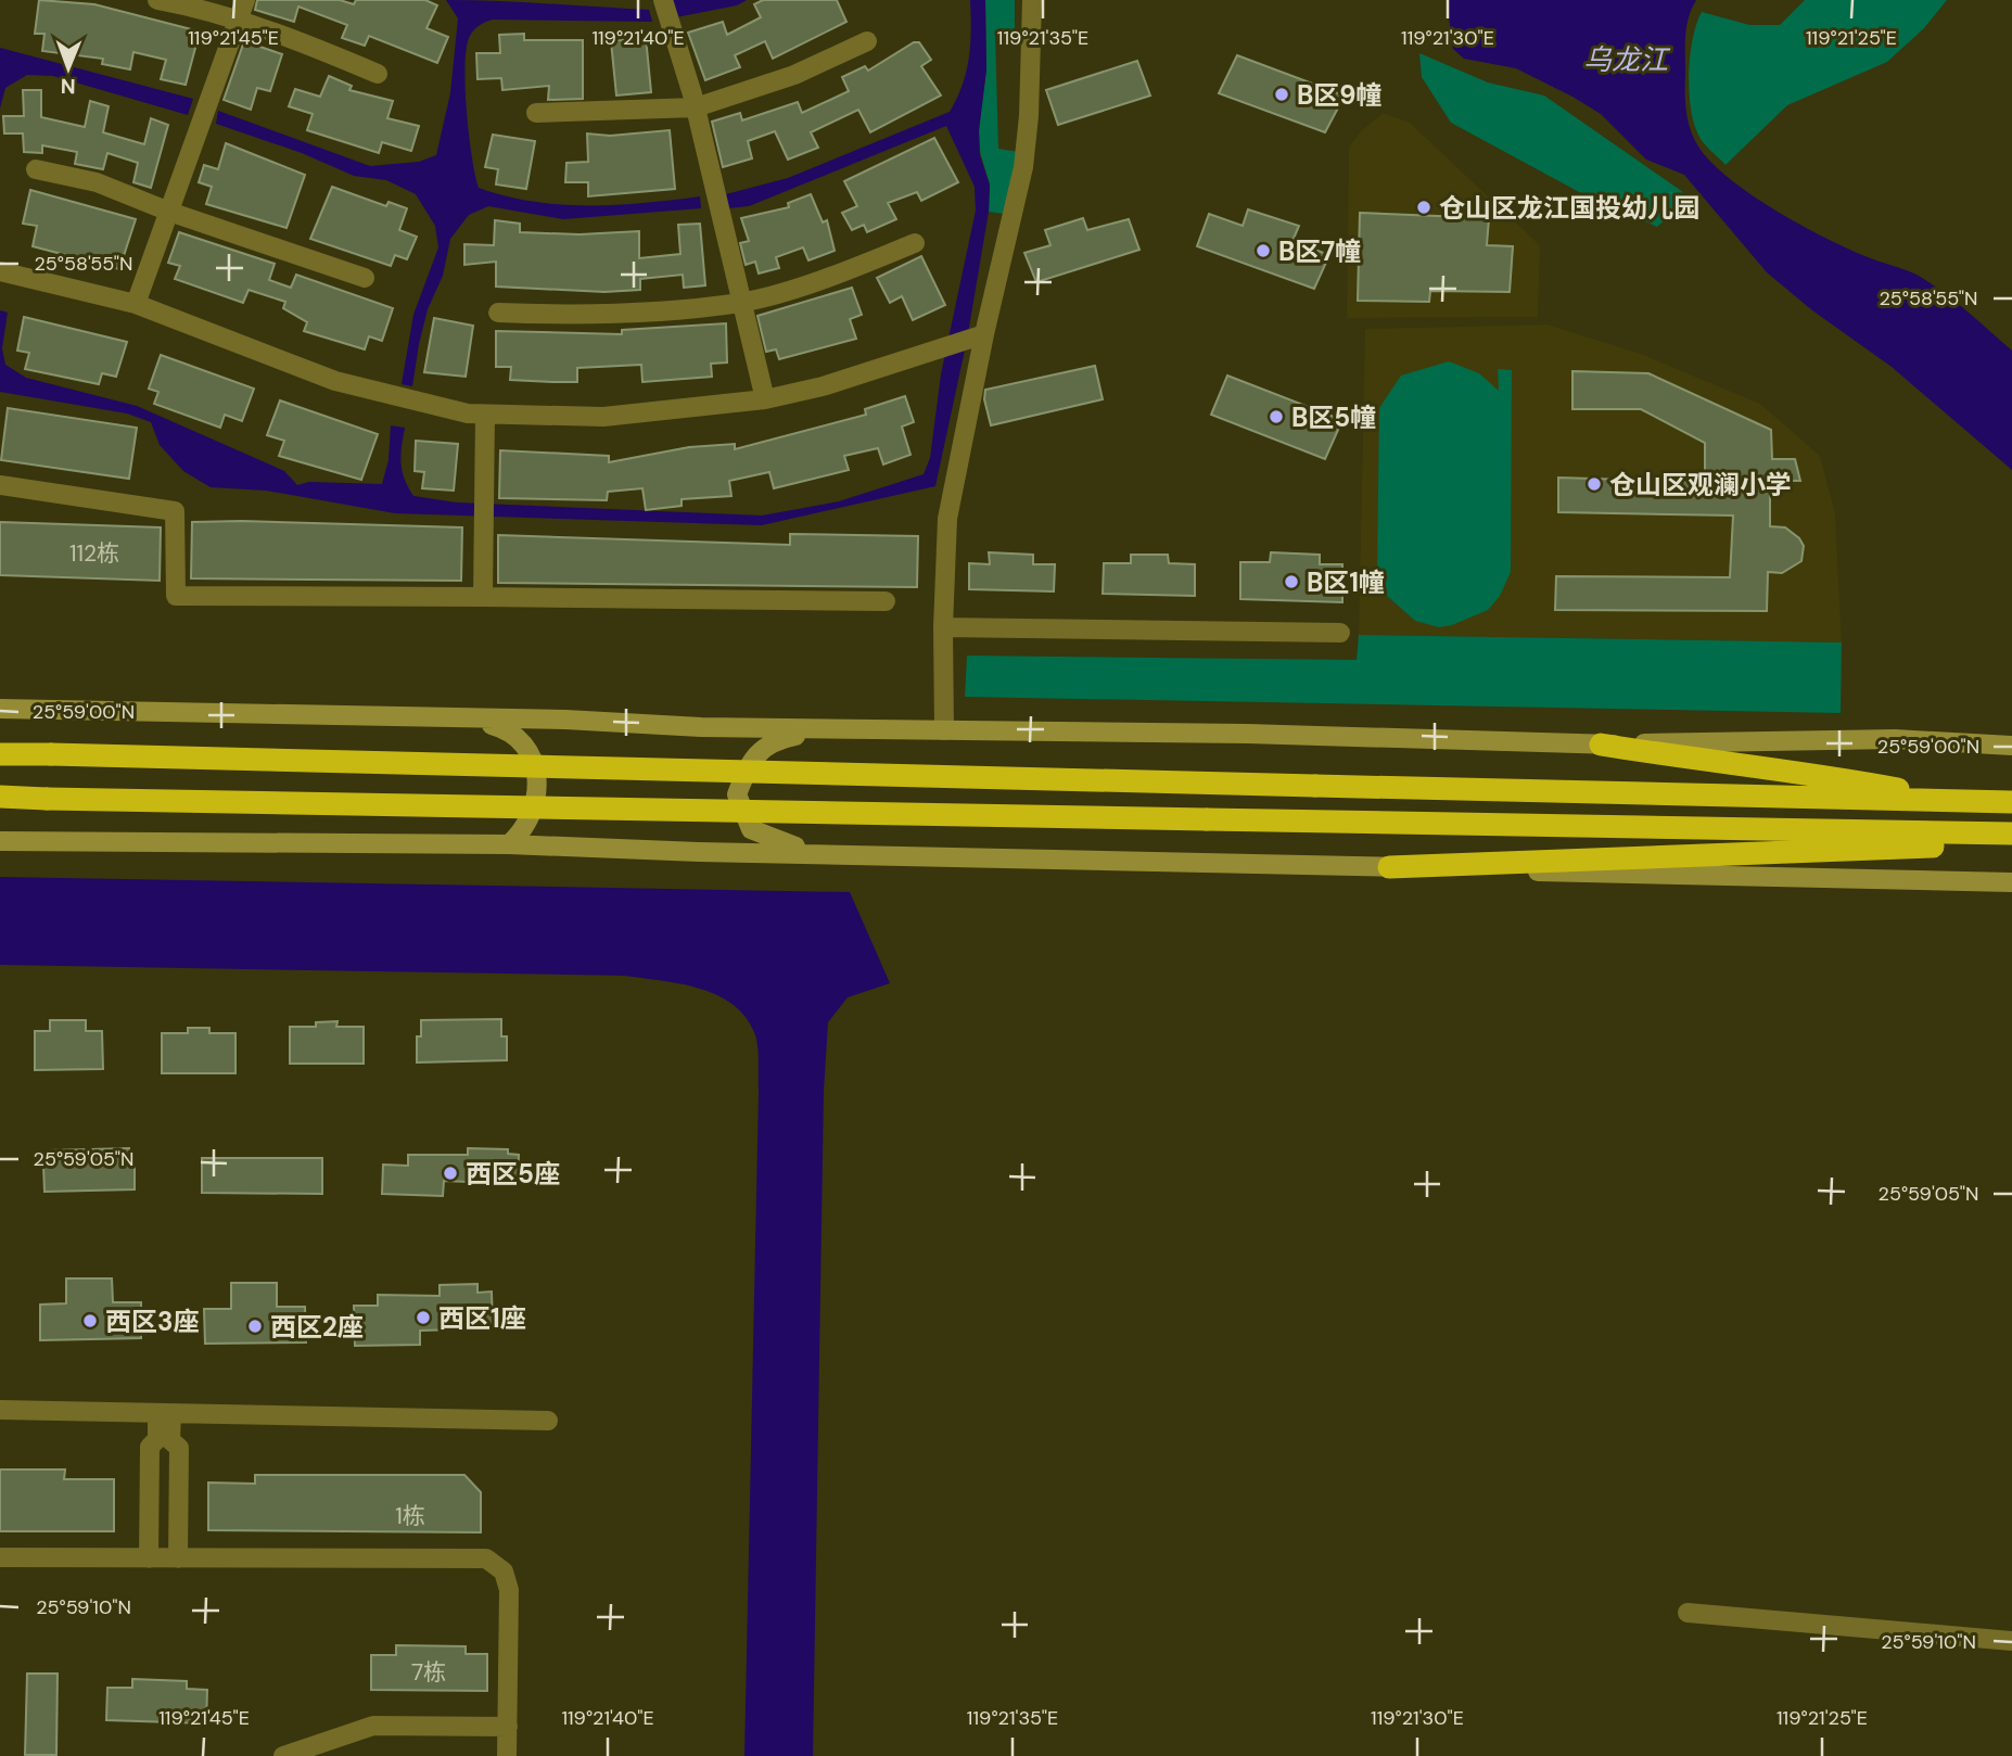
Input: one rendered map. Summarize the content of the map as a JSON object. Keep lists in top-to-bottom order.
{
  "water": ["乌龙江"],
  "places": [
    "B区9幢",
    "仓山区龙江国投幼儿园",
    "B区7幢",
    "B区5幢",
    "仓山区观澜小学",
    "B区1幢",
    "西区5座",
    "西区1座",
    "西区3座",
    "西区2座"
  ],
  "house_numbers": ["112栋", "1栋", "7栋"],
  "north": "bottom",
  "coordinates": [
    "119°21'45\"E",
    "119°21'40\"E",
    "119°21'35\"E",
    "119°21'30\"E",
    "119°21'25\"E",
    "25°58'55\"N",
    "25°59'00\"N",
    "25°59'05\"N",
    "25°59'10\"N"
  ]
}
